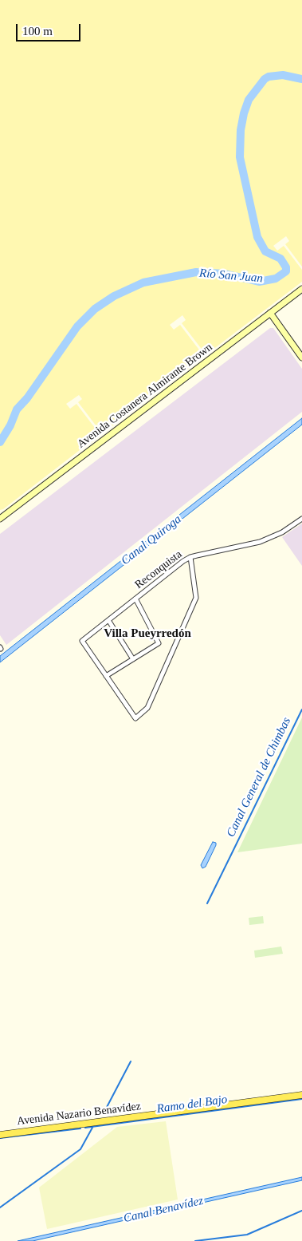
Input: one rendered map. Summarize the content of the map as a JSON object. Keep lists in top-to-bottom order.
{
  "streets": {
    "main road": ["Avenida Costanera Almirante Brown", "Avenida Nazario Benavídez"],
    "street": ["Reconquista"]
  },
  "districts": ["Villa Pueyrredón"],
  "water": [
    "Río San Juan",
    "Canal Quiroga",
    "Canal General de Chimbas",
    "Ramo del Bajo",
    "Canal Benavídez"
  ],
  "scale_bar": "100 m"
}
